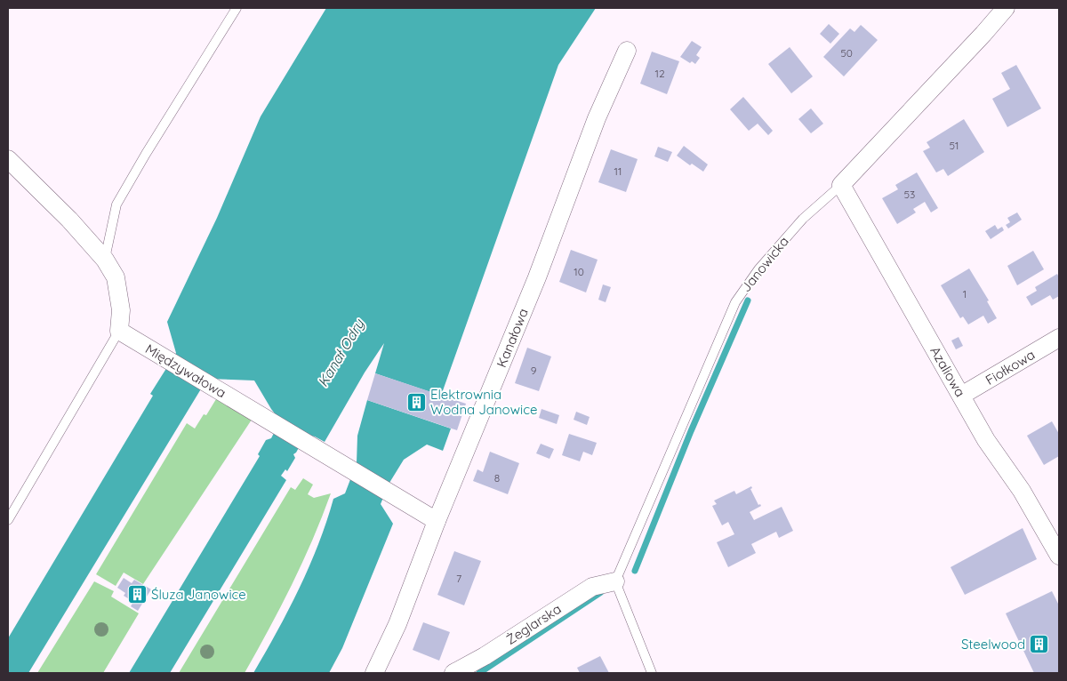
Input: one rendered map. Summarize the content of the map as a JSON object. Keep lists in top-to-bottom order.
{
  "streets": {
    "street": [
      "Janowicka",
      "Kanałowa",
      "Fiołkowa",
      "Międzywałowa",
      "Azaliowa",
      "Żeglarska"
    ]
  },
  "crossings": [
    ["Janowicka", "Azaliowa"],
    ["Janowicka", "Żeglarska"],
    ["Kanałowa", "Międzywałowa"],
    ["Fiołkowa", "Azaliowa"]
  ],
  "water": ["Kanał Odry"],
  "places": {
    "building": ["Elektrownia Wodna Janowice", "Śluza Janowice", "Steelwood"]
  },
  "house_numbers": [
    "50",
    "12",
    "51",
    "11",
    "53",
    "10",
    "1",
    "9",
    "8",
    "7"
  ]
}
